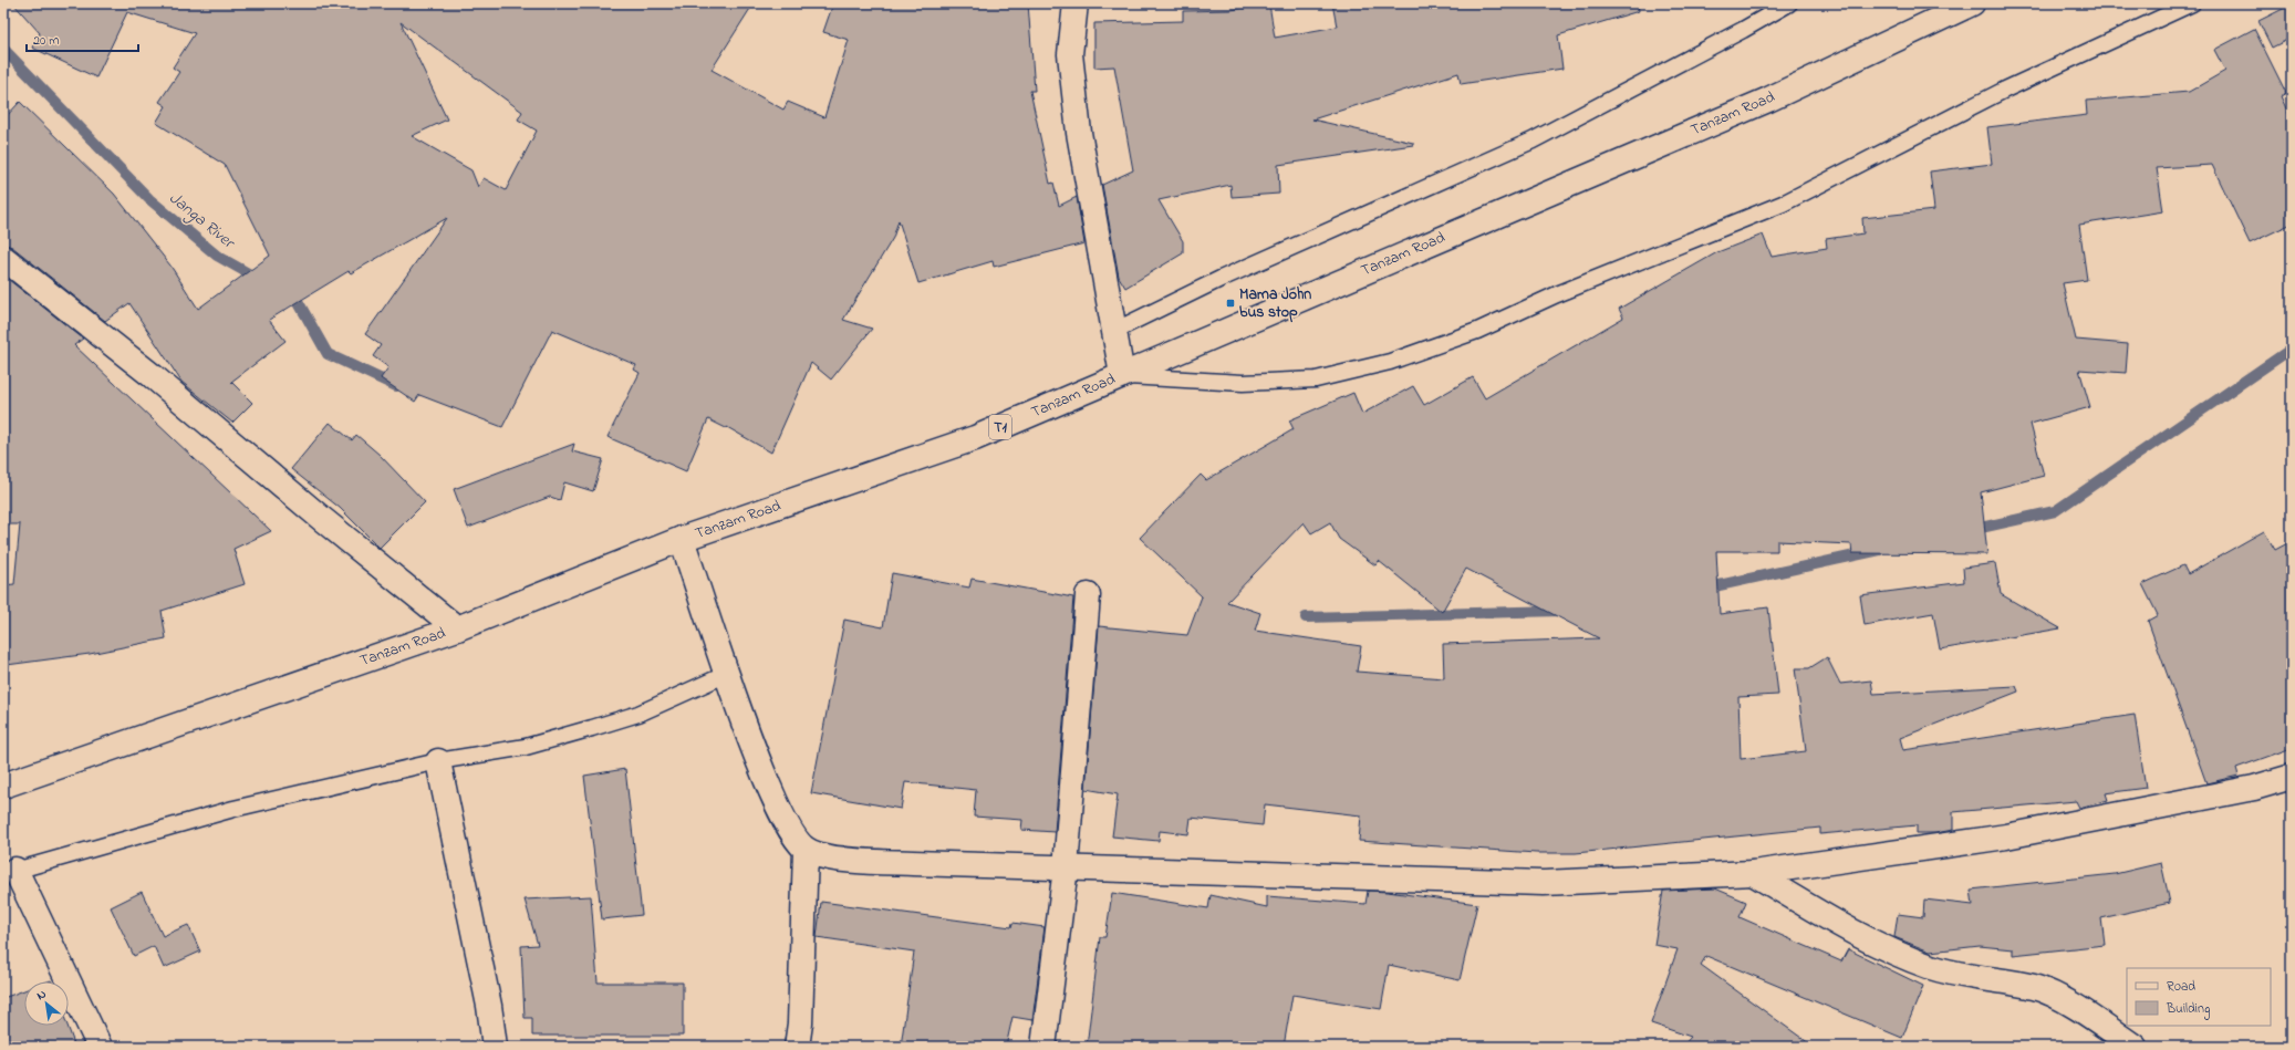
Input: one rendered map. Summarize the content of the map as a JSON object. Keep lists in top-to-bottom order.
{
  "streets": {
    "main road": ["Tanzam Road", "T1"]
  },
  "water": ["Janga River"],
  "places": {
    "transit": ["Mama John bus stop"]
  },
  "legend": ["Road", "Building"],
  "scale_bar": "20 m",
  "north": "top left"
}
